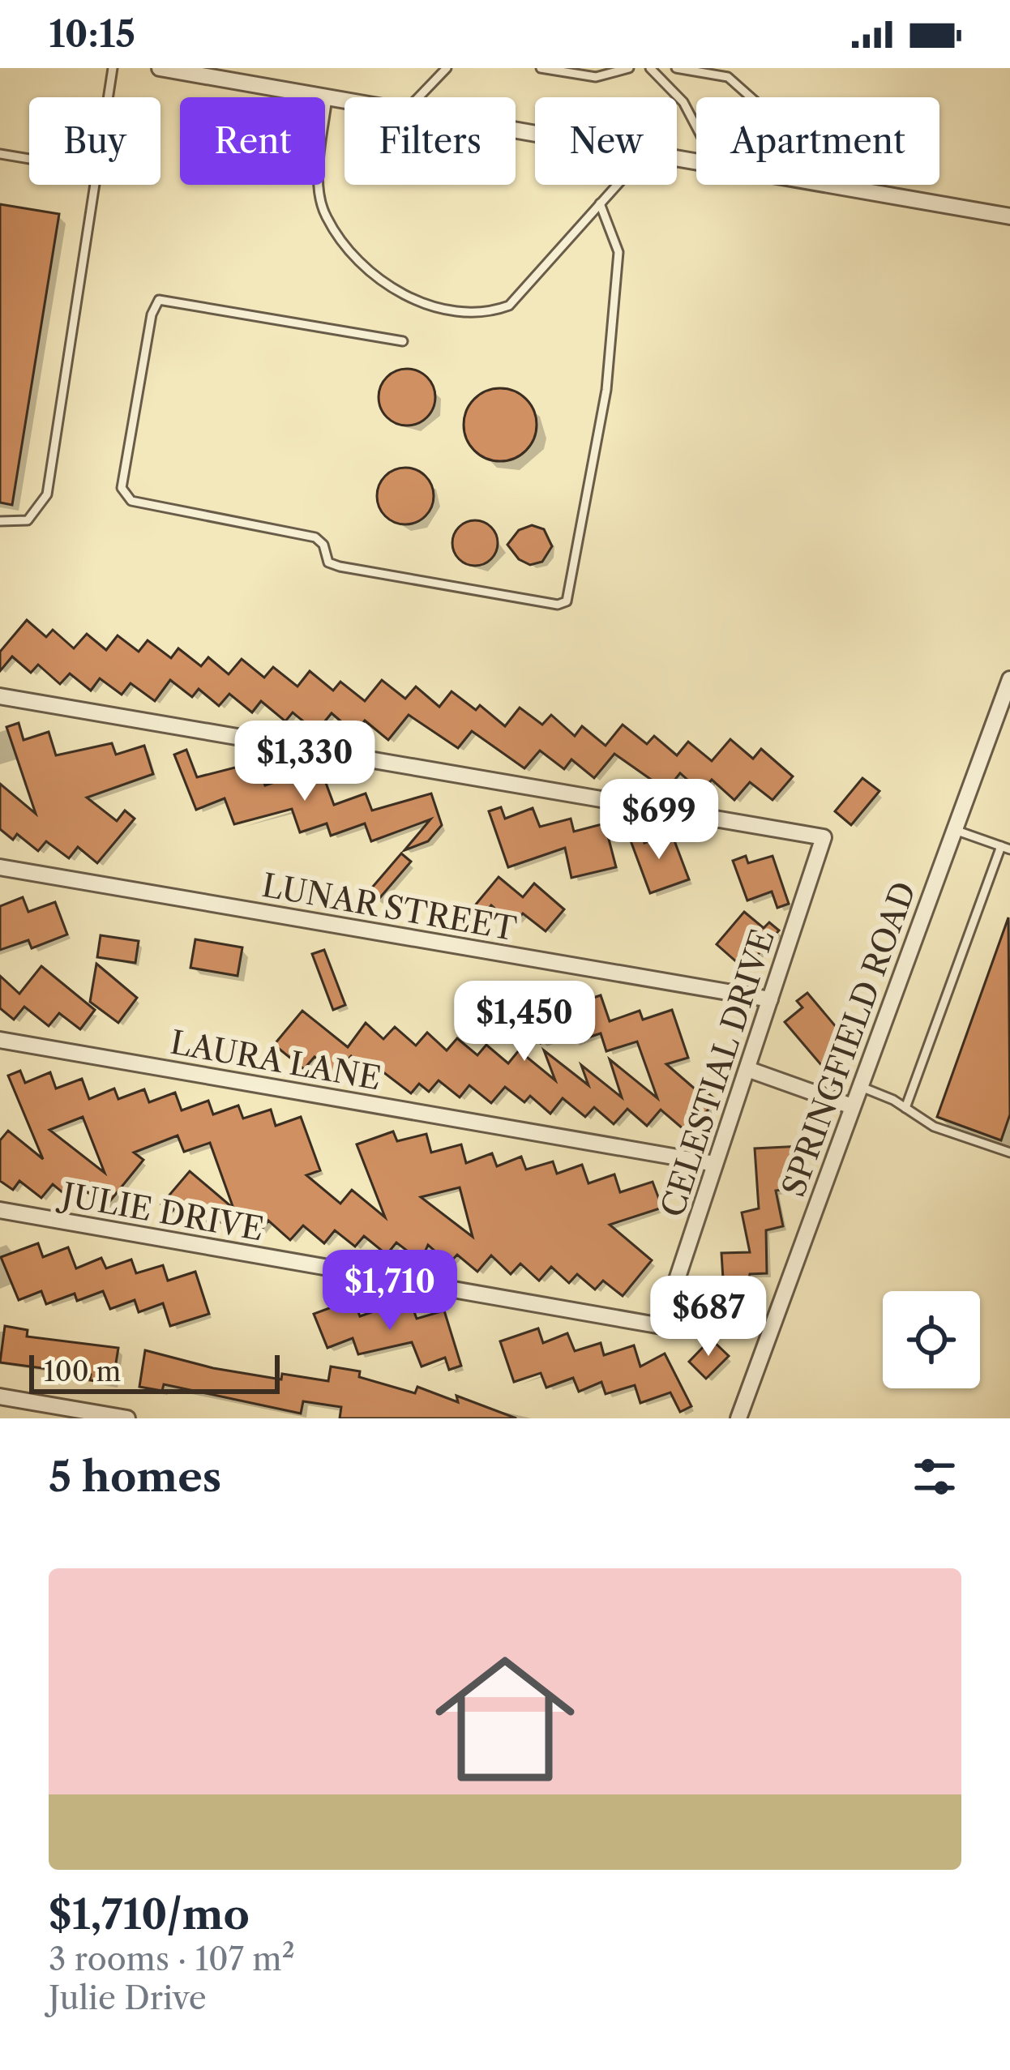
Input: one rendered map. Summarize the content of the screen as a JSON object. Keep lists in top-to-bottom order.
{
  "streets": {
    "street": [
      "LUNAR STREET",
      "SPRINGFIELD ROAD",
      "LAURA LANE",
      "CELESTIAL DRIVE",
      "JULIE DRIVE"
    ]
  },
  "crossings": [
    ["LUNAR STREET", "CELESTIAL DRIVE"],
    ["LAURA LANE", "CELESTIAL DRIVE"],
    ["CELESTIAL DRIVE", "JULIE DRIVE"]
  ],
  "scale_bar": "100 m",
  "page": {
    "status": "10:15",
    "chip": [
      "Buy",
      "Rent",
      "Filters",
      "New",
      "Apartment"
    ],
    "price": [
      "$1,330",
      "$699",
      "$1,450",
      "$1,710",
      "$687"
    ],
    "scale": "100 m",
    "heading": "5 homes",
    "list": [
      {
        "name": "$1,710/mo",
        "note": "3 rooms · 107 m² · Julie Drive"
      }
    ]
  }
}
